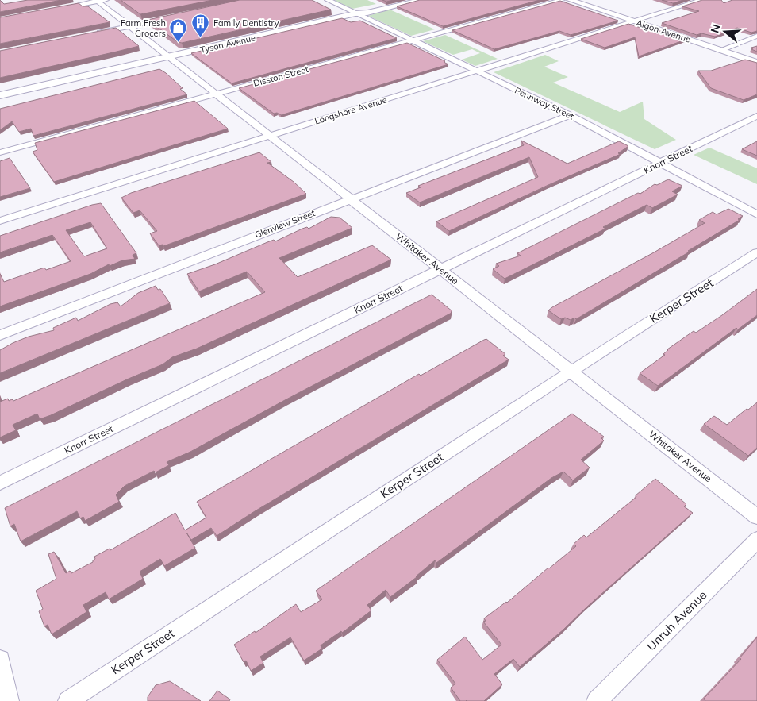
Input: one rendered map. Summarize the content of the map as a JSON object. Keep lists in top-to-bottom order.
{
  "streets": {
    "street": [
      "Algon Avenue",
      "Tyson Avenue",
      "Disston Street",
      "Pennway Street",
      "Longshore Avenue",
      "Knorr Street",
      "Glenview Street",
      "Whitaker Avenue",
      "Kerper Street",
      "Unruh Avenue"
    ]
  },
  "crossings": [
    ["Algon Avenue", "Longshore Avenue"],
    ["Tyson Avenue", "Pennway Street"],
    ["Tyson Avenue", "Whitaker Avenue"],
    ["Disston Street", "Pennway Street"],
    ["Disston Street", "Whitaker Avenue"],
    ["Pennway Street", "Longshore Avenue"],
    ["Pennway Street", "Knorr Street"],
    ["Pennway Street", "Glenview Street"],
    ["Longshore Avenue", "Whitaker Avenue"],
    ["Knorr Street", "Whitaker Avenue"],
    ["Glenview Street", "Whitaker Avenue"],
    ["Whitaker Avenue", "Kerper Street"]
  ],
  "places": {
    "building": ["Family Dentistry"],
    "shop": ["Farm Fresh Grocers"]
  },
  "north": "left"
}
